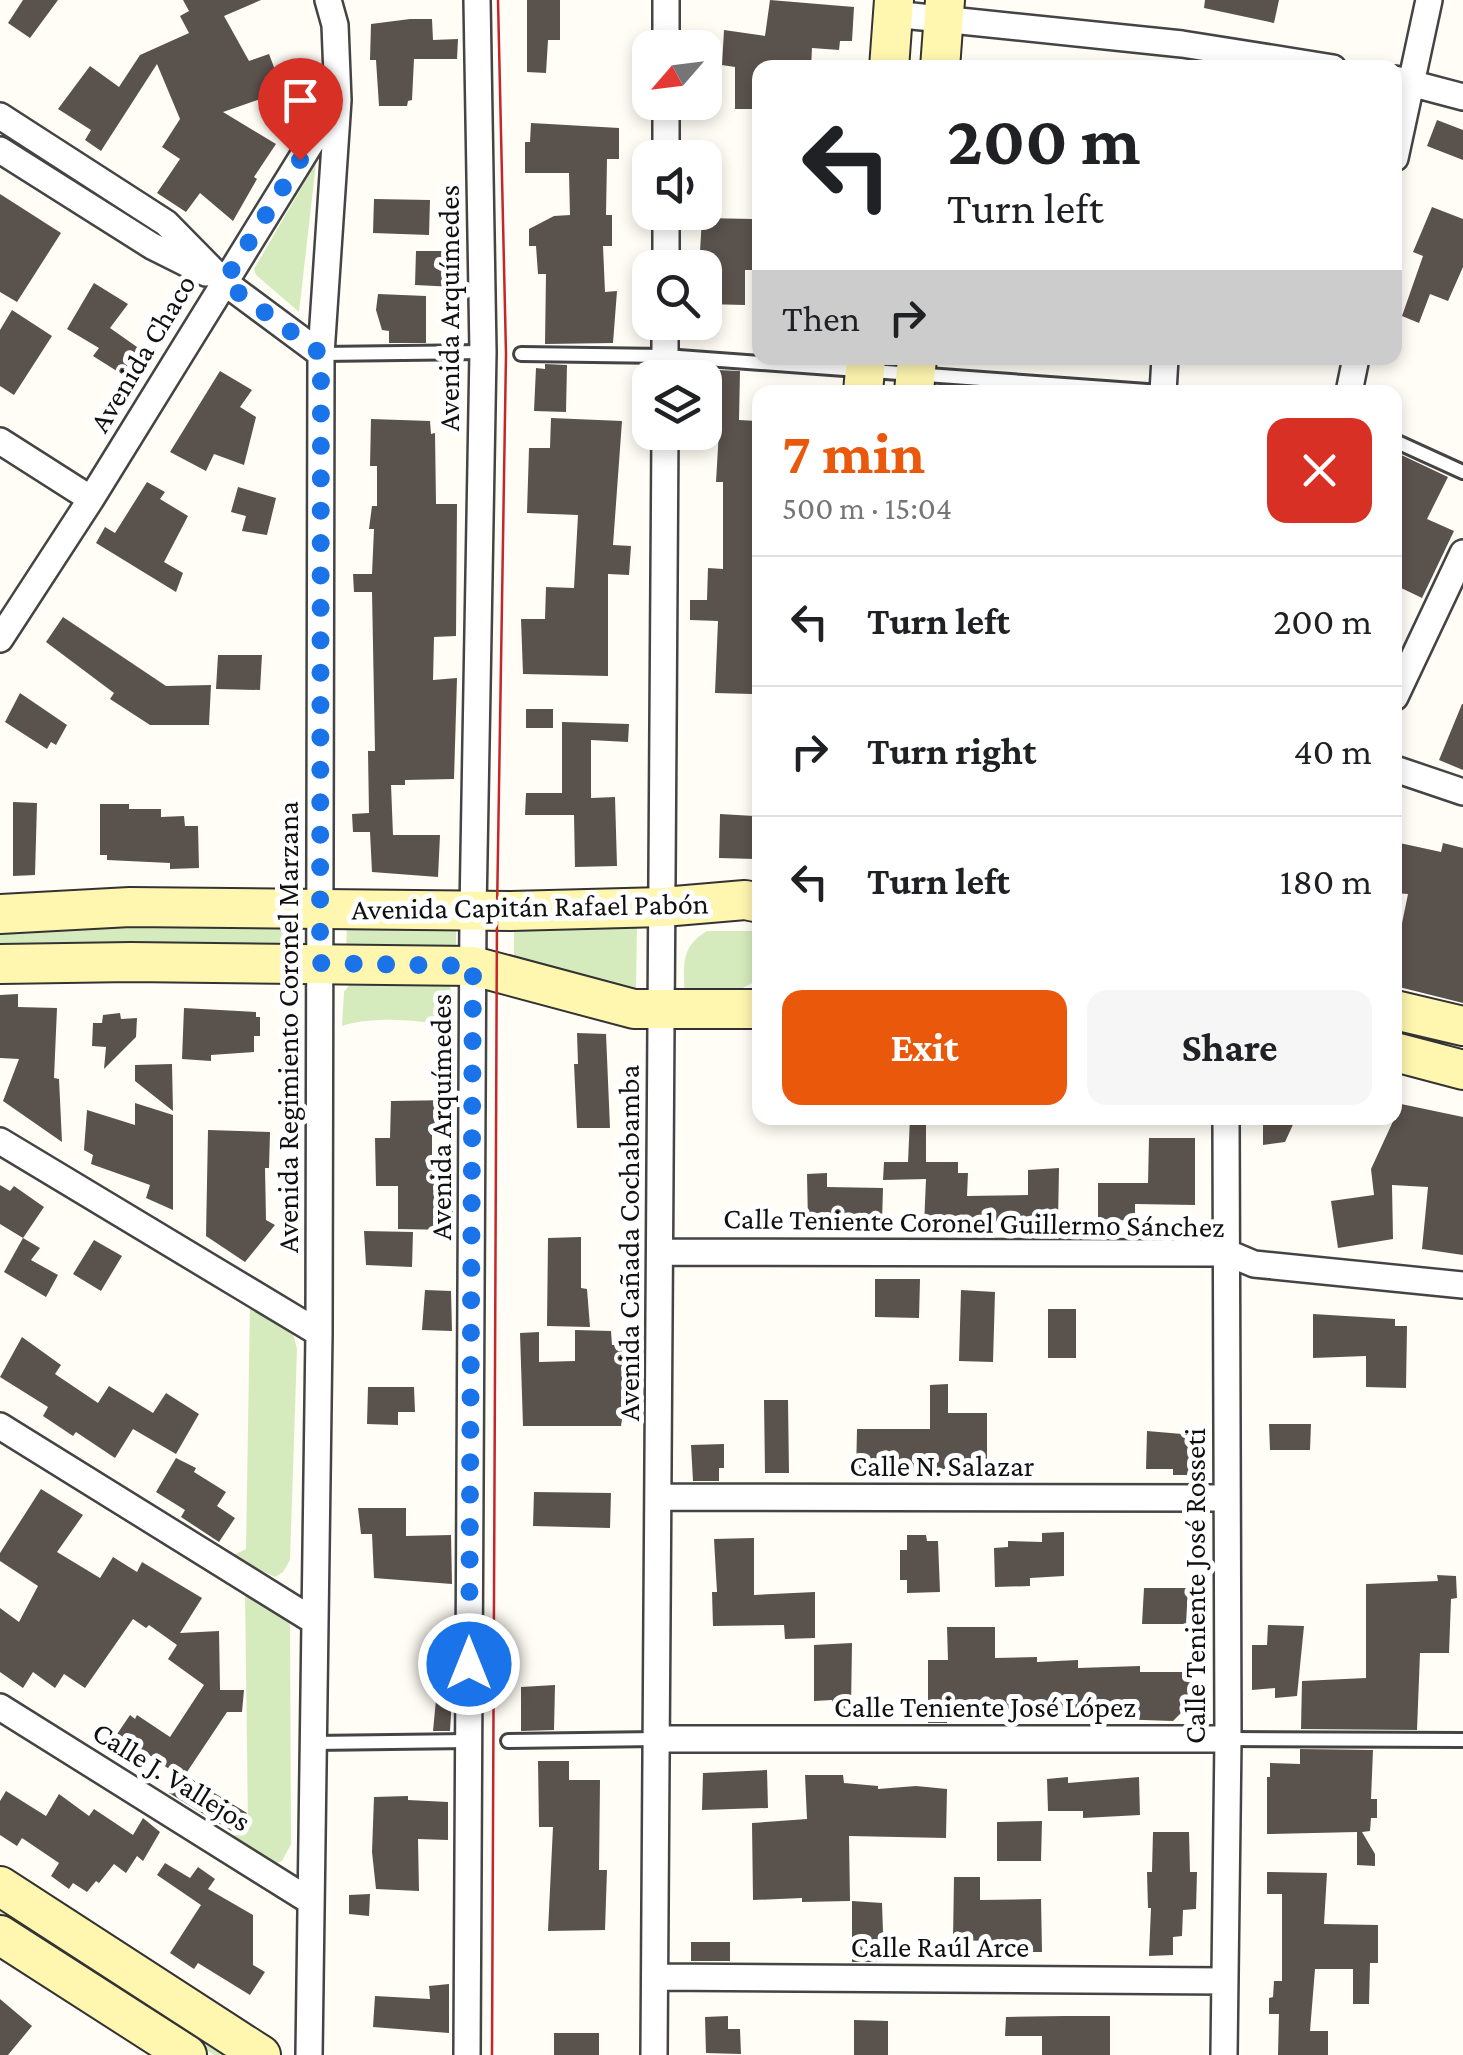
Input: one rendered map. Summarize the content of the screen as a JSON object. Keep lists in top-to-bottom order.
{
  "streets": {
    "main road": ["Avenida Capitán Rafael Pabón"],
    "street": [
      "Avenida Arquímedes",
      "Avenida Chaco",
      "Avenida Regimiento Coronel Marzana",
      "Calle Teniente Coronel Guillermo Sánchez",
      "Avenida Cañada Cochabamba",
      "Calle N. Salazar",
      "Calle Teniente José Rosseti",
      "Calle Teniente José López",
      "Calle J. Vallejos",
      "Calle Raúl Arce"
    ]
  },
  "crossings": [
    ["Avenida Arquímedes", "Avenida Capitán Rafael Pabón"],
    ["Avenida Chaco", "Avenida Regimiento Coronel Marzana"],
    ["Avenida Capitán Rafael Pabón", "Avenida Regimiento Coronel Marzana"],
    ["Avenida Capitán Rafael Pabón", "Avenida Cañada Cochabamba"],
    ["Avenida Regimiento Coronel Marzana", "Calle J. Vallejos"],
    ["Calle Teniente Coronel Guillermo Sánchez", "Avenida Cañada Cochabamba"],
    ["Calle Teniente Coronel Guillermo Sánchez", "Calle Teniente José Rosseti"],
    ["Avenida Cañada Cochabamba", "Calle N. Salazar"],
    ["Avenida Cañada Cochabamba", "Calle Teniente José López"],
    ["Avenida Cañada Cochabamba", "Calle Raúl Arce"],
    ["Calle N. Salazar", "Calle Teniente José Rosseti"],
    ["Calle Teniente José Rosseti", "Calle Teniente José López"],
    ["Calle Teniente José Rosseti", "Calle Raúl Arce"]
  ],
  "north": "bottom left",
  "page": {
    "turn": ["200 m", "Turn left"],
    "then": "Then",
    "heading": ["7 min", "500 m · 15:04"],
    "list": [
      {
        "name": "Turn left",
        "value": "200 m"
      },
      {
        "name": "Turn right",
        "value": "40 m"
      },
      {
        "name": "Turn left",
        "value": "180 m"
      }
    ],
    "buttons": ["Exit", "Share"]
  }
}
